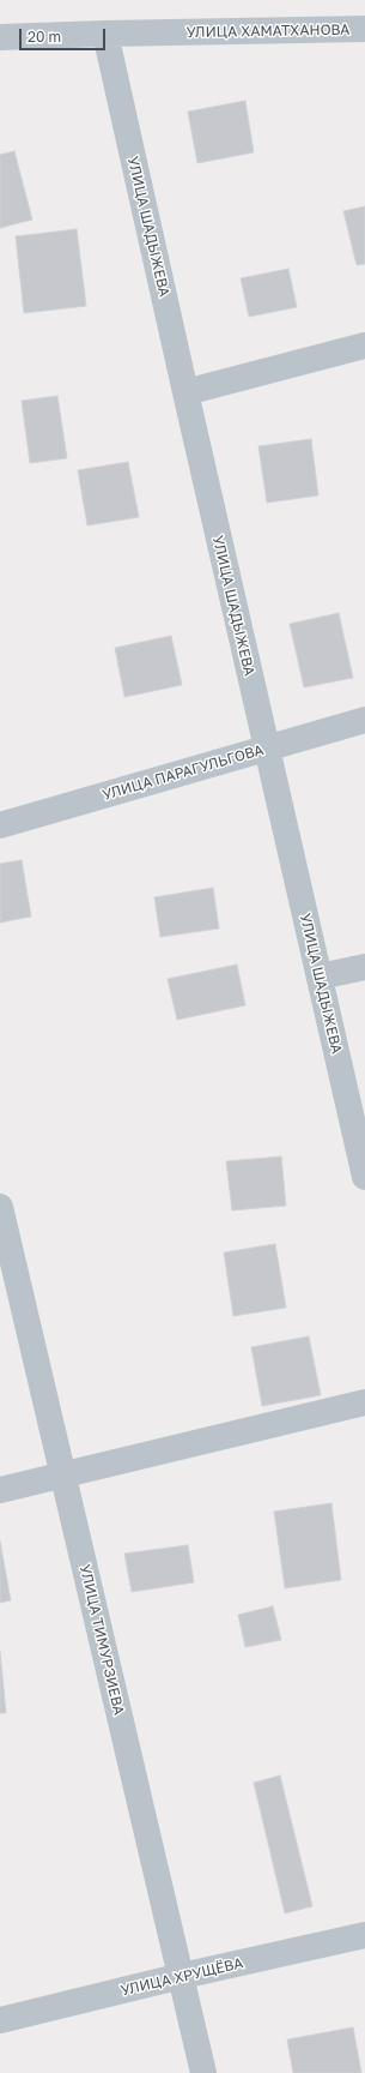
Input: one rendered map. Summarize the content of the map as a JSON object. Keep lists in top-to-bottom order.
{
  "streets": {
    "street": [
      "УЛИЦА ХАМАТХАНОВА",
      "УЛИЦА ШАДЫЖЕВА",
      "УЛИЦА ПАРАГУЛЬГОВА",
      "УЛИЦА ТИМУРЗИЕВА",
      "УЛИЦА ХРУЩЁВА"
    ]
  },
  "crossings": [
    ["УЛИЦА ХАМАТХАНОВА", "УЛИЦА ШАДЫЖЕВА"],
    ["УЛИЦА ШАДЫЖЕВА", "УЛИЦА ПАРАГУЛЬГОВА"],
    ["УЛИЦА ТИМУРЗИЕВА", "УЛИЦА ХРУЩЁВА"]
  ],
  "scale_bar": "20 m"
}
